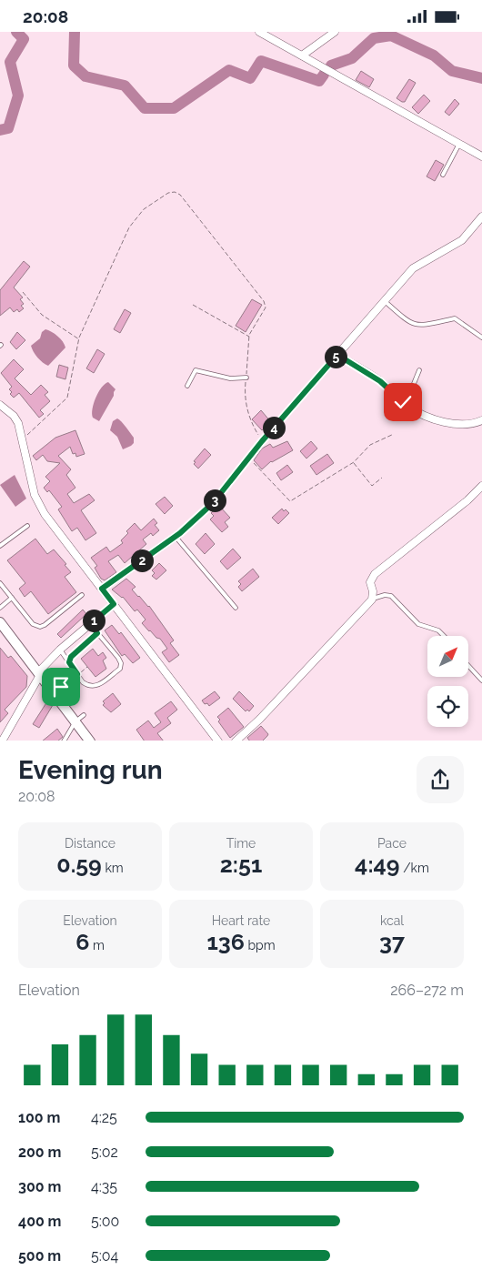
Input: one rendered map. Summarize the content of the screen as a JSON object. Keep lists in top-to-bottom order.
{
  "north": "top right",
  "page": {
    "status": "20:08",
    "pins": [
      "5",
      "4",
      "3",
      "2",
      "1"
    ],
    "heading": ["Evening run", "20:08"],
    "stats": [
      ["Distance", "0.59 km"],
      ["Time", "2:51"],
      ["Pace", "4:49 /km"],
      ["Elevation", "6 m"],
      ["Heart rate", "136 bpm"],
      ["kcal", "37"]
    ],
    "chart": ["Elevation", "266–272 m"],
    "list": [
      {
        "name": "100 m",
        "note": "4:25"
      },
      {
        "name": "200 m",
        "note": "5:02"
      },
      {
        "name": "300 m",
        "note": "4:35"
      },
      {
        "name": "400 m",
        "note": "5:00"
      },
      {
        "name": "500 m",
        "note": "5:04"
      }
    ]
  }
}
